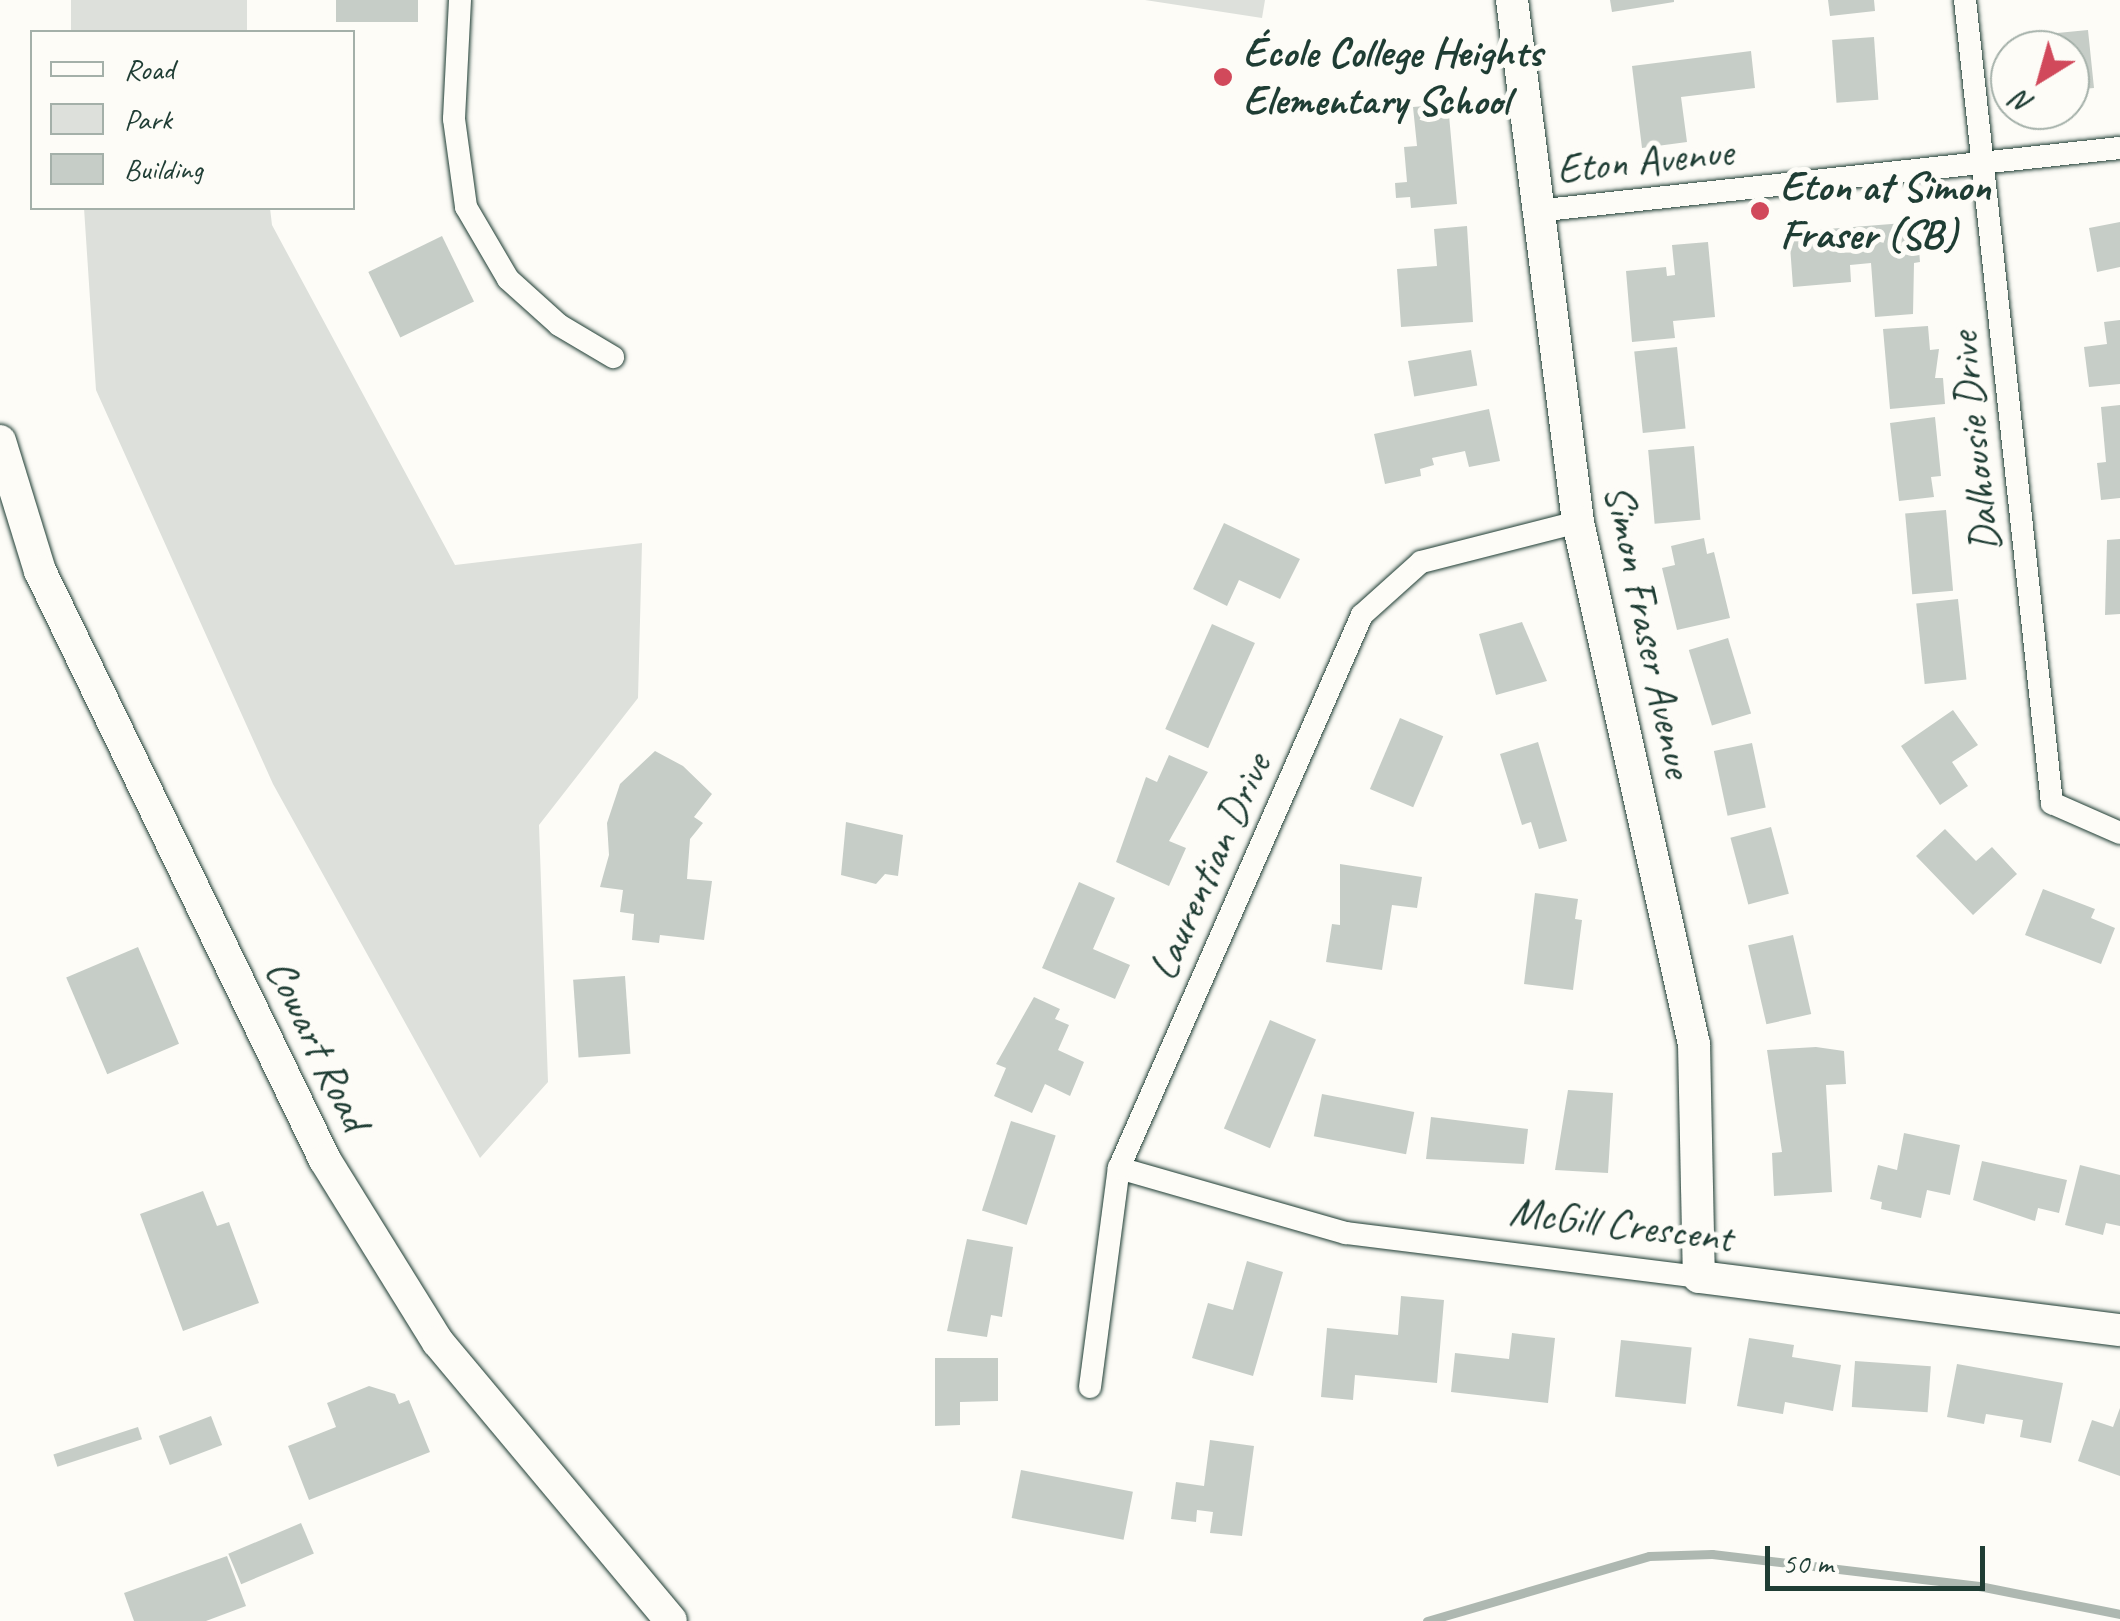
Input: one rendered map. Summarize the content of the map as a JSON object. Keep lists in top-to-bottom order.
{
  "streets": {
    "street": [
      "Eton Avenue",
      "Dalhousie Drive",
      "Simon Fraser Avenue",
      "Laurentian Drive",
      "Cowart Road",
      "McGill Crescent"
    ]
  },
  "crossings": [
    ["Eton Avenue", "Dalhousie Drive"],
    ["Eton Avenue", "Simon Fraser Avenue"],
    ["Simon Fraser Avenue", "Laurentian Drive"],
    ["Simon Fraser Avenue", "McGill Crescent"],
    ["Laurentian Drive", "McGill Crescent"]
  ],
  "places": ["École College Heights Elementary School", "Eton at Simon Fraser (SB)"],
  "legend": ["Road", "Park", "Building"],
  "scale_bar": "50 m",
  "north": "bottom left"
}
